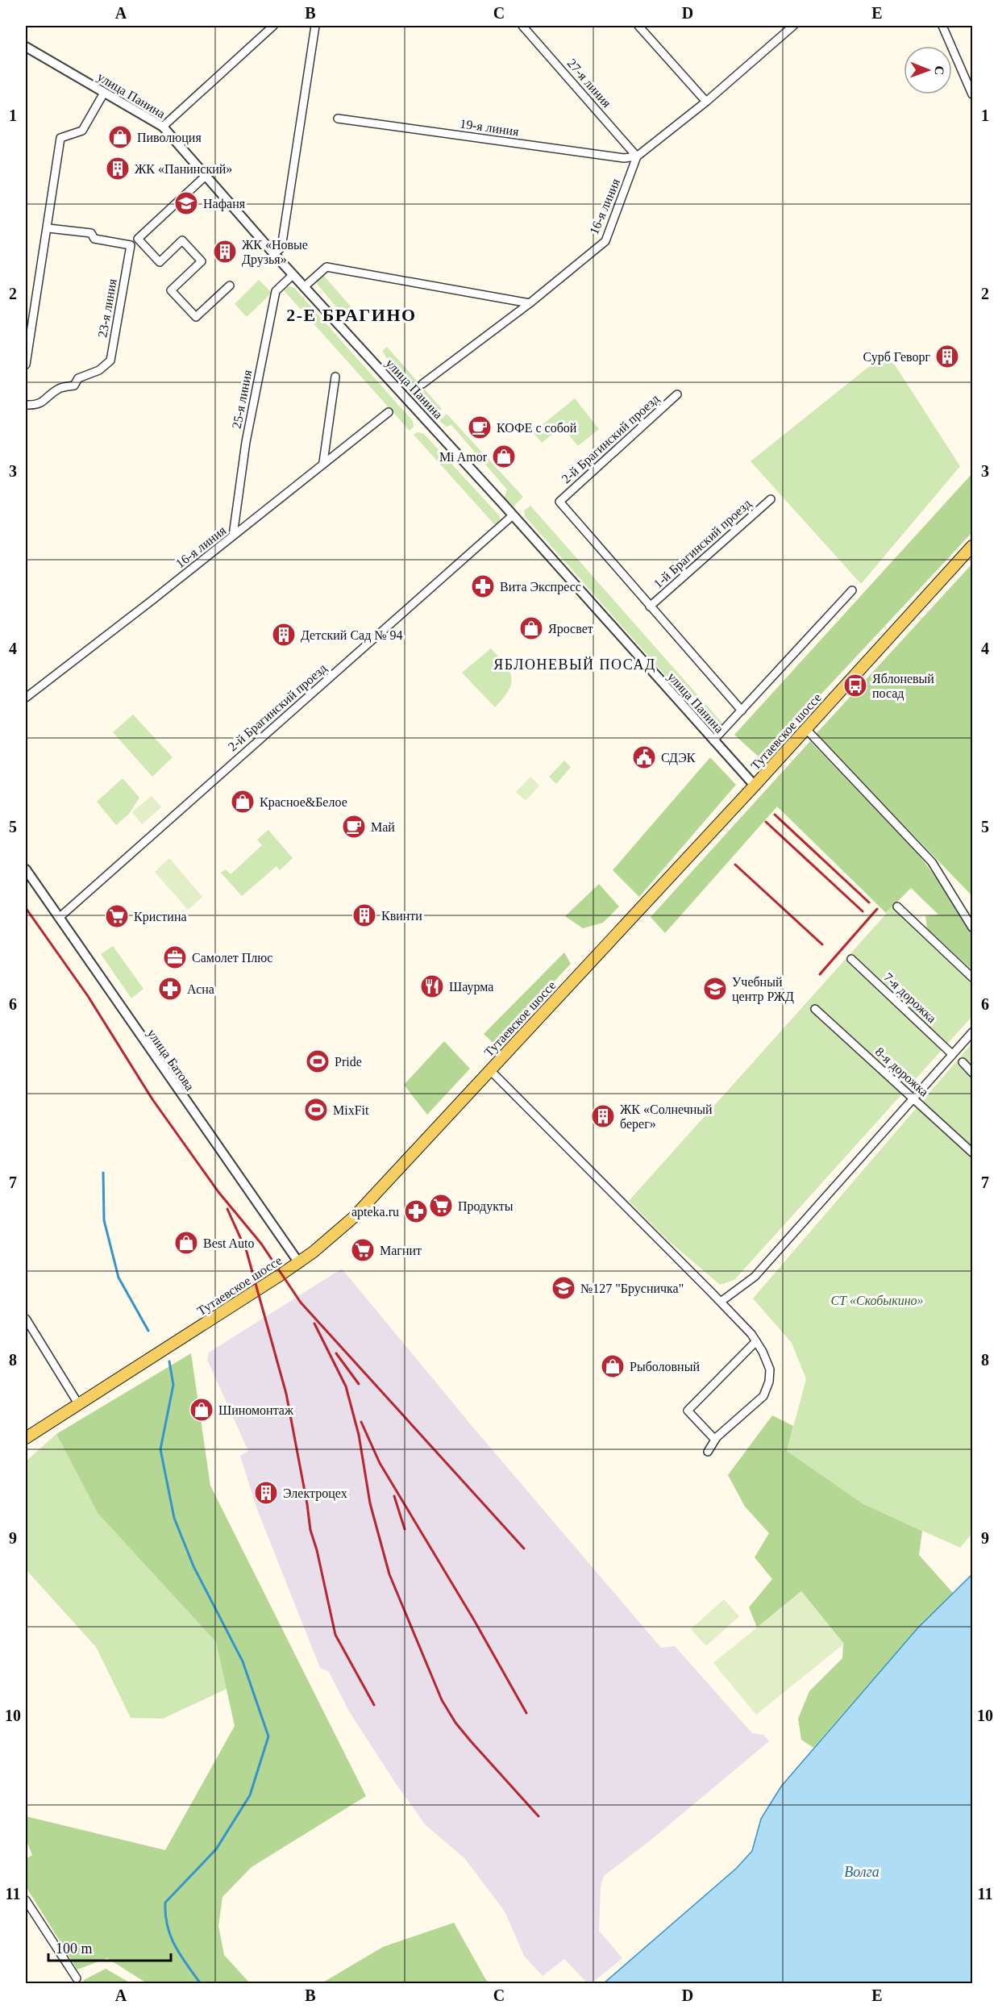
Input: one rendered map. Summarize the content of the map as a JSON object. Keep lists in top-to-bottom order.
{
  "streets": {
    "main road": ["Тутаевское шоссе"],
    "street": [
      "27-я линия",
      "улица Панина",
      "19-я линия",
      "16-я линия",
      "23-я линия",
      "25-я линия",
      "2-й Брагинский проезд",
      "1-й Брагинский проезд",
      "7-я дорожка",
      "улица Батова",
      "8-я дорожка"
    ]
  },
  "crossings": [
    ["27-я линия", "19-я линия"],
    ["27-я линия", "16-я линия"],
    ["улица Панина", "25-я линия"],
    ["улица Панина", "2-й Брагинский проезд"],
    ["улица Панина", "Тутаевское шоссе"],
    ["19-я линия", "16-я линия"],
    ["16-я линия", "25-я линия"],
    ["2-й Брагинский проезд", "1-й Брагинский проезд"],
    ["2-й Брагинский проезд", "улица Батова"],
    ["Тутаевское шоссе", "улица Батова"]
  ],
  "districts": ["2-Е БРАГИНО", "ЯБЛОНЕВЫЙ ПОСАД"],
  "water": ["Волга"],
  "parks": ["СТ «Скобыкино»"],
  "places": {
    "shop": [
      "Пиволюция",
      "Mi Amor",
      "Яросвет",
      "Красное&Белое",
      "Best Auto",
      "Рыболовный",
      "Шиномонтаж"
    ],
    "building": [
      "ЖК «Панинский»",
      "ЖК «Новые Друзья»",
      "Сурб Геворг",
      "Детский Сад № 94",
      "Квинти",
      "ЖК «Солнечный берег»",
      "Электроцех"
    ],
    "school or university": ["Нафаня", "Учебный центр РЖД", "№127 \"Брусничка\""],
    "cafe": ["КОФЕ с собой", "Май"],
    "pharmacy": ["Вита Экспресс", "Асна", "apteka.ru"],
    "bus stop": ["Яблоневый посад"],
    "public building": ["СДЭК"],
    "supermarket": ["Кристина", "Продукты", "Магнит"],
    "office": ["Самолет Плюс"],
    "restaurant": ["Шаурма"],
    "sports": ["Pride", "MixFit"]
  },
  "scale_bar": "100 m",
  "north": "right",
  "grid": {
    "columns": [
      "A",
      "B",
      "C",
      "D",
      "E"
    ],
    "rows": [
      "1",
      "2",
      "3",
      "4",
      "5",
      "6",
      "7",
      "8",
      "9",
      "10",
      "11"
    ]
  }
}
